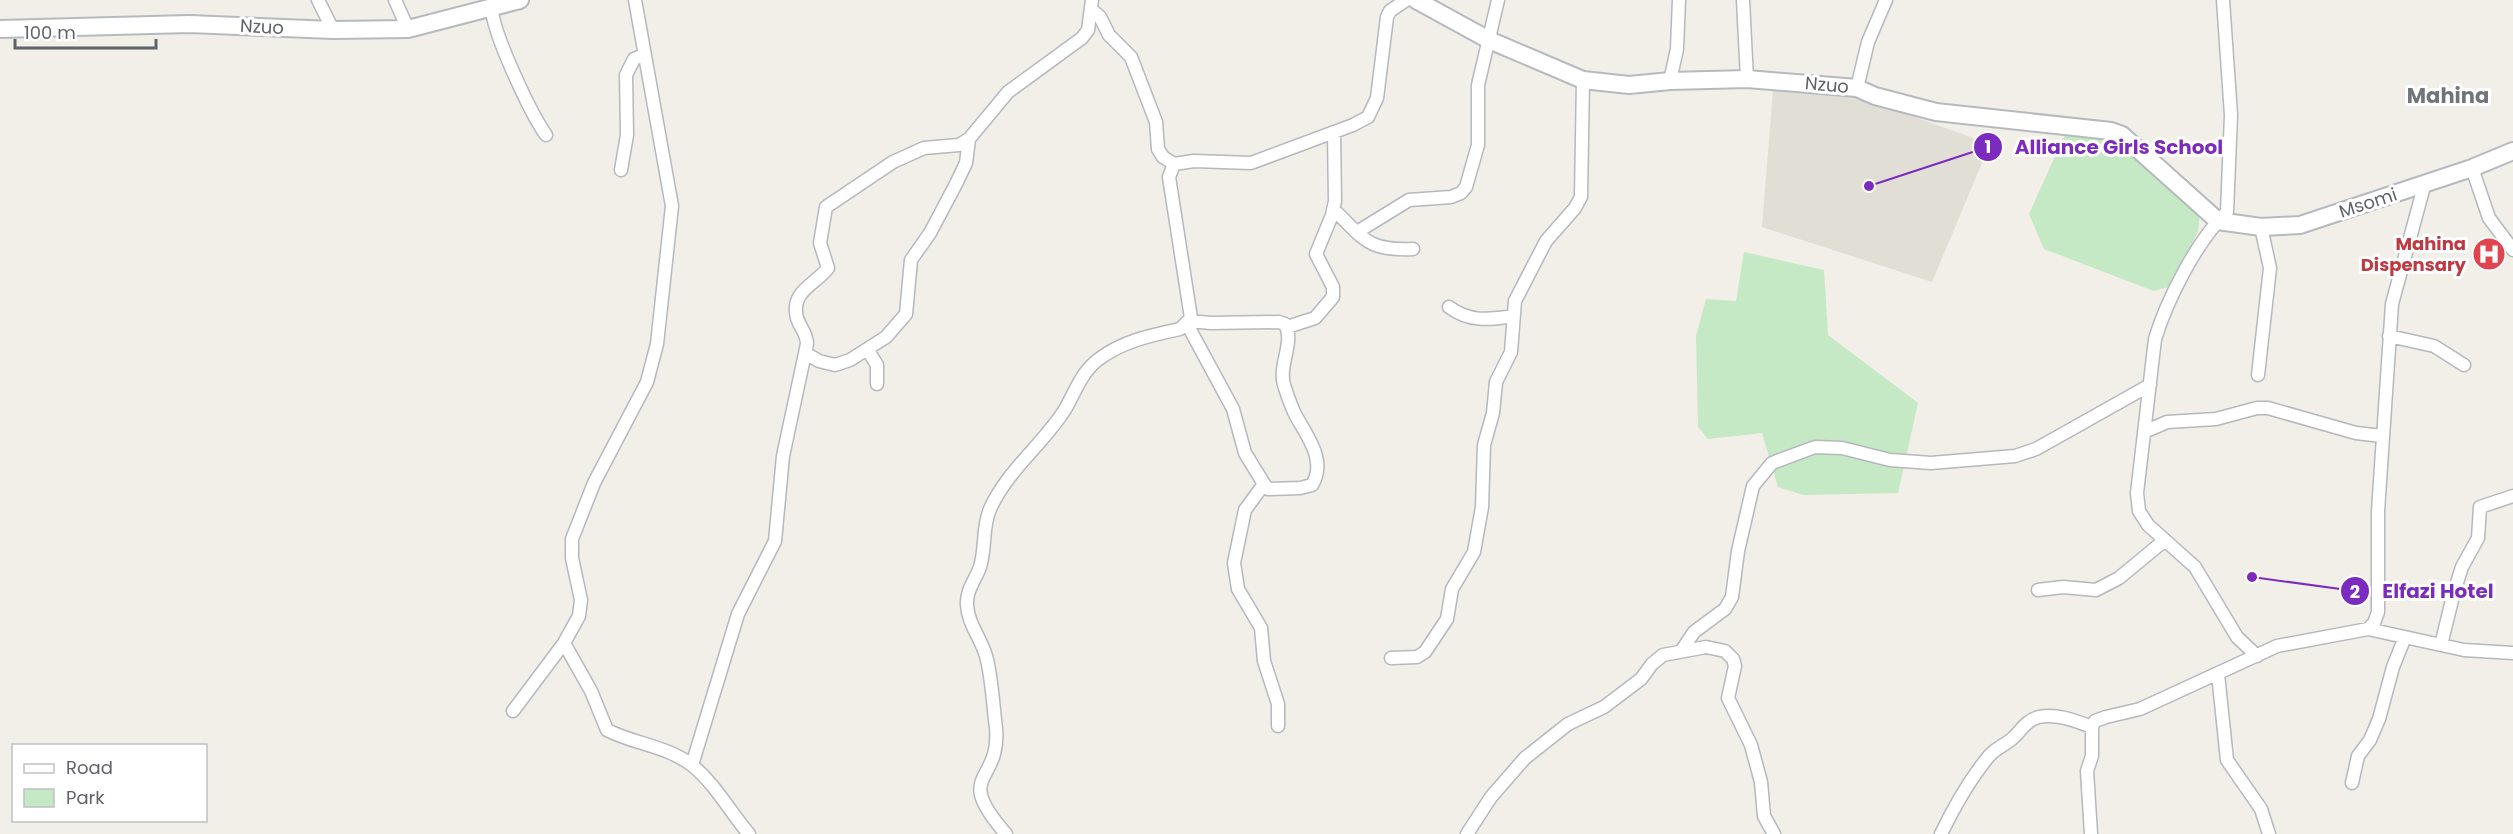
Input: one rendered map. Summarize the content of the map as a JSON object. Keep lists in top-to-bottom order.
{
  "streets": {
    "street": ["Nzuo", "Msomi"]
  },
  "crossings": [
    ["Nzuo", "Msomi"]
  ],
  "districts": ["Mahina"],
  "places": {
    "other": ["Alliance Girls School", "Elfazi Hotel"],
    "hospital": ["Mahina Dispensary"]
  },
  "legend": ["Road", "Park"],
  "scale_bar": "100 m"
}
